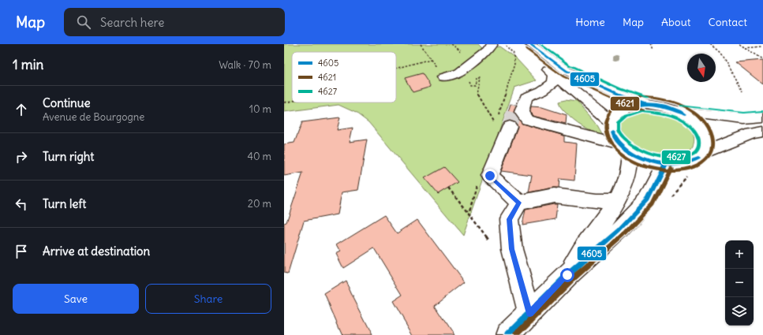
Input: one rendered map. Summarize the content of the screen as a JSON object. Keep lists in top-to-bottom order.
{
  "lines": ["transit line 4605", "transit line 4627", "transit line 4621"],
  "legend": ["4605", "4621", "4627"],
  "north": "bottom",
  "page": {
    "header": "Map",
    "search": "Search here",
    "nav": [
      "Home",
      "Map",
      "About",
      "Contact"
    ],
    "heading": ["1 min", "Walk · 70 m"],
    "list": [
      ["Continue", "Avenue de Bourgogne", "10 m"],
      ["Turn right", "40 m"],
      ["Turn left", "20 m"],
      "Arrive at destination"
    ],
    "map_buttons": ["+", "−"],
    "buttons": ["Save", "Share"]
  }
}
